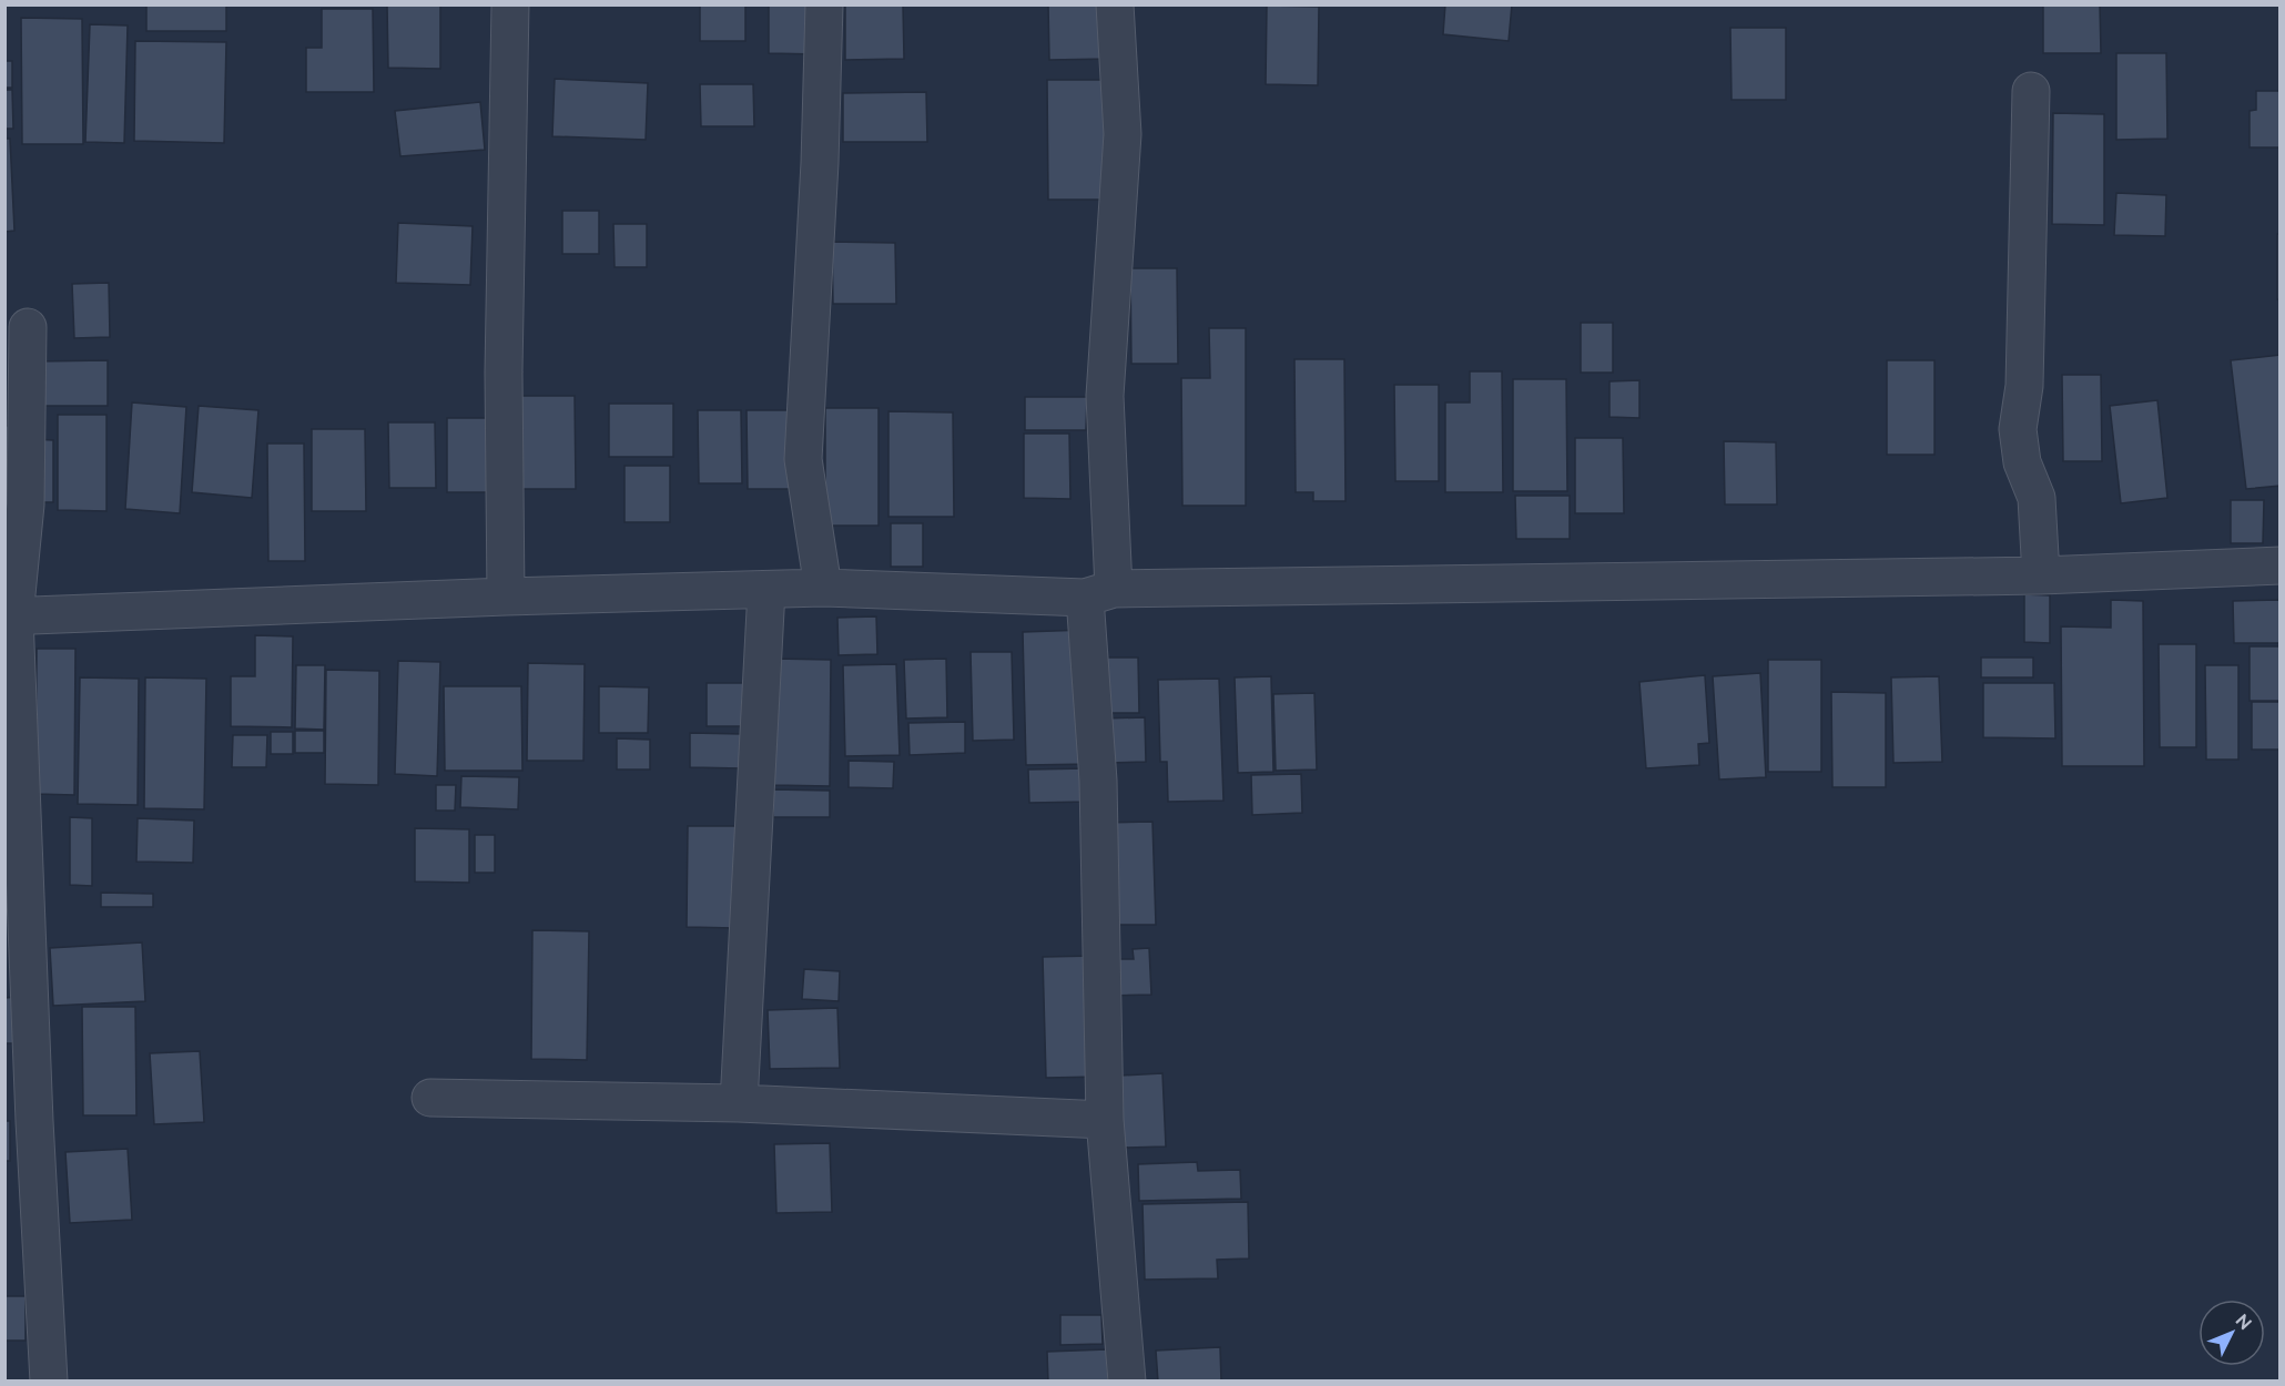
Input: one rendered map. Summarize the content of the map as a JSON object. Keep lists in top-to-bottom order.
{
  "north": "top right"
}
